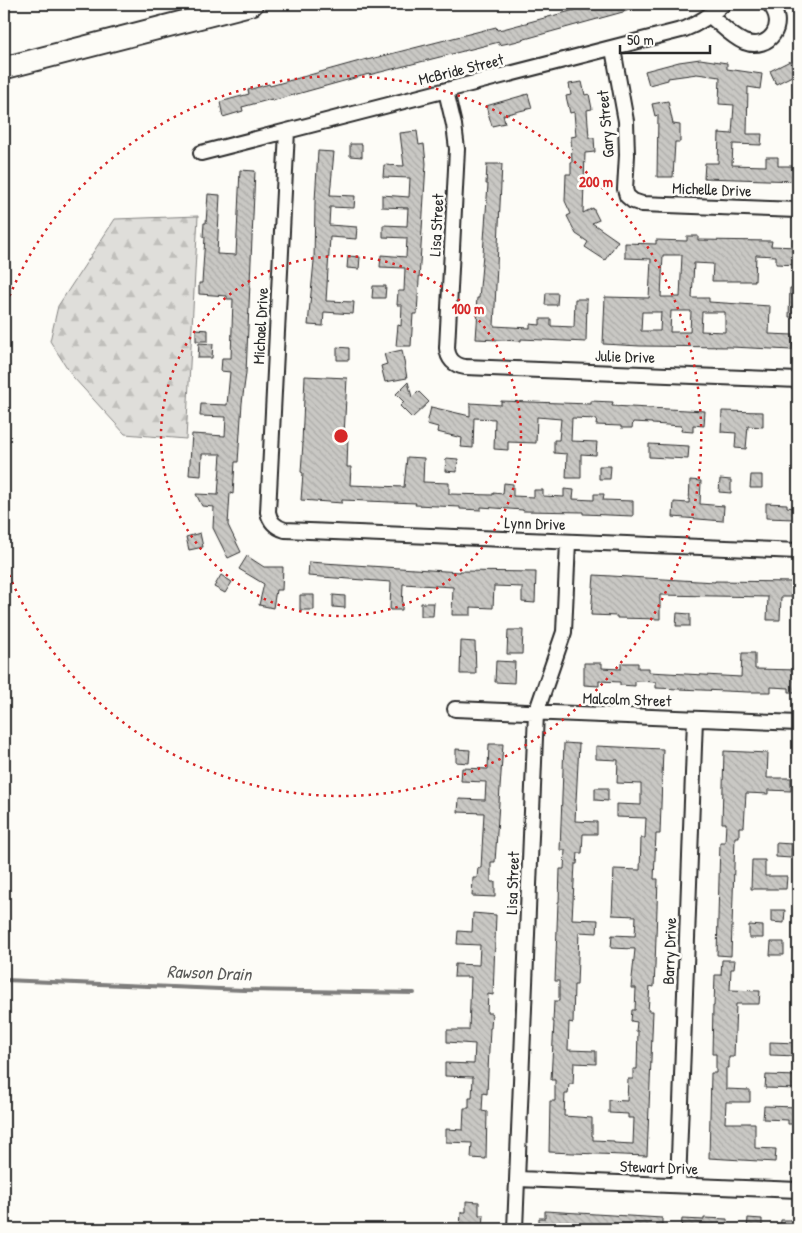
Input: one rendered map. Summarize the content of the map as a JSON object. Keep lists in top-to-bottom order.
{
  "streets": {
    "street": [
      "McBride Street",
      "Gary Street",
      "Michelle Drive",
      "Lisa Street",
      "Michael Drive",
      "Julie Drive",
      "Lynn Drive",
      "Malcolm Street",
      "Barry Drive",
      "Stewart Drive"
    ]
  },
  "crossings": [
    ["McBride Street", "Gary Street"],
    ["McBride Street", "Lisa Street"],
    ["McBride Street", "Michael Drive"],
    ["Gary Street", "Michelle Drive"],
    ["Lisa Street", "Julie Drive"],
    ["Lisa Street", "Lynn Drive"],
    ["Lisa Street", "Malcolm Street"],
    ["Lisa Street", "Stewart Drive"],
    ["Michael Drive", "Lynn Drive"],
    ["Malcolm Street", "Barry Drive"],
    ["Barry Drive", "Stewart Drive"]
  ],
  "water": ["Rawson Drain"],
  "scale_bar": "50 m",
  "rings": ["200 m", "100 m"]
}
